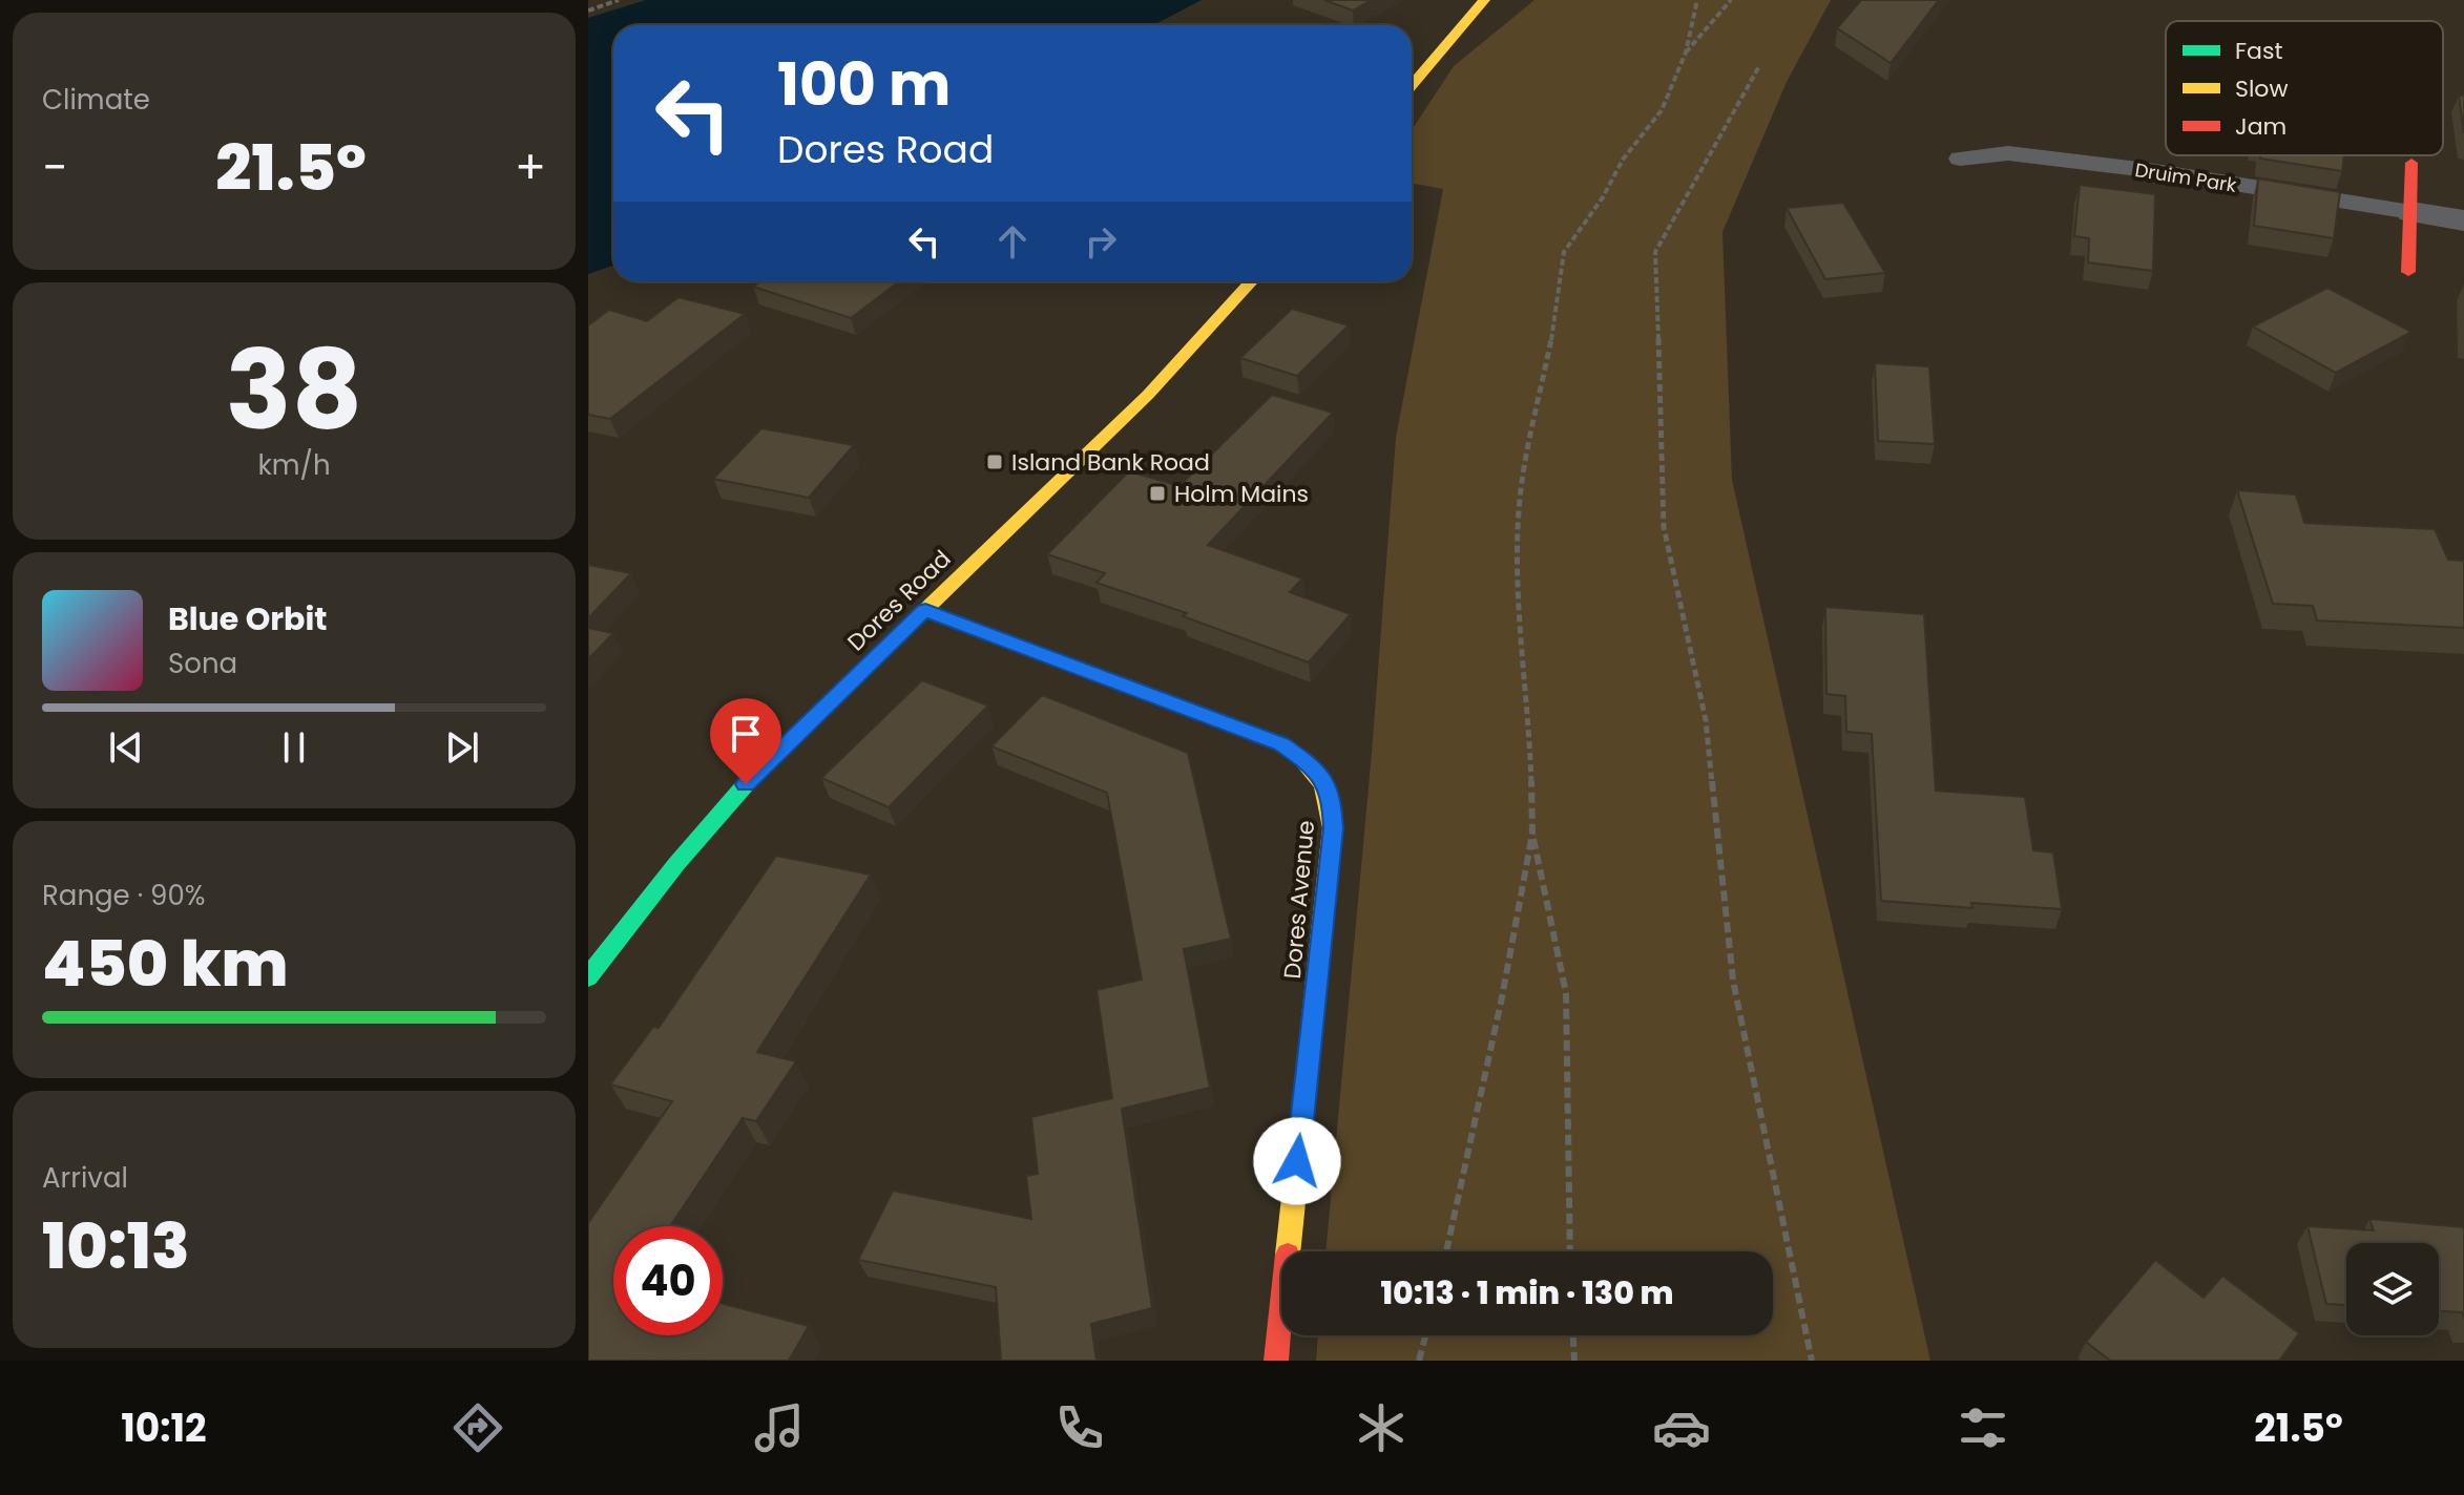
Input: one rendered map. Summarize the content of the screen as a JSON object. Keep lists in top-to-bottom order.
{
  "streets": {
    "main road": ["Dores Road", "Dores Avenue"],
    "lane": ["Druim Park"]
  },
  "crossings": [
    ["Dores Road", "Dores Avenue"]
  ],
  "places": {
    "transit": ["Island Bank Road", "Holm Mains"]
  },
  "legend": ["Fast", "Slow", "Jam"],
  "page": {
    "tile": [
      "Climate",
      ["38", "km/h"],
      ["Range · 90%", "450 km"],
      ["Arrival", "10:13"]
    ],
    "turn": ["100 m", "Dores Road"],
    "heat": ["−", "21.5°", "+"],
    "song": ["Blue Orbit", "Sona"],
    "limit": "40",
    "trip": "10:13 · 1 min · 130 m",
    "tabs": ["10:12", "21.5°"]
  }
}
